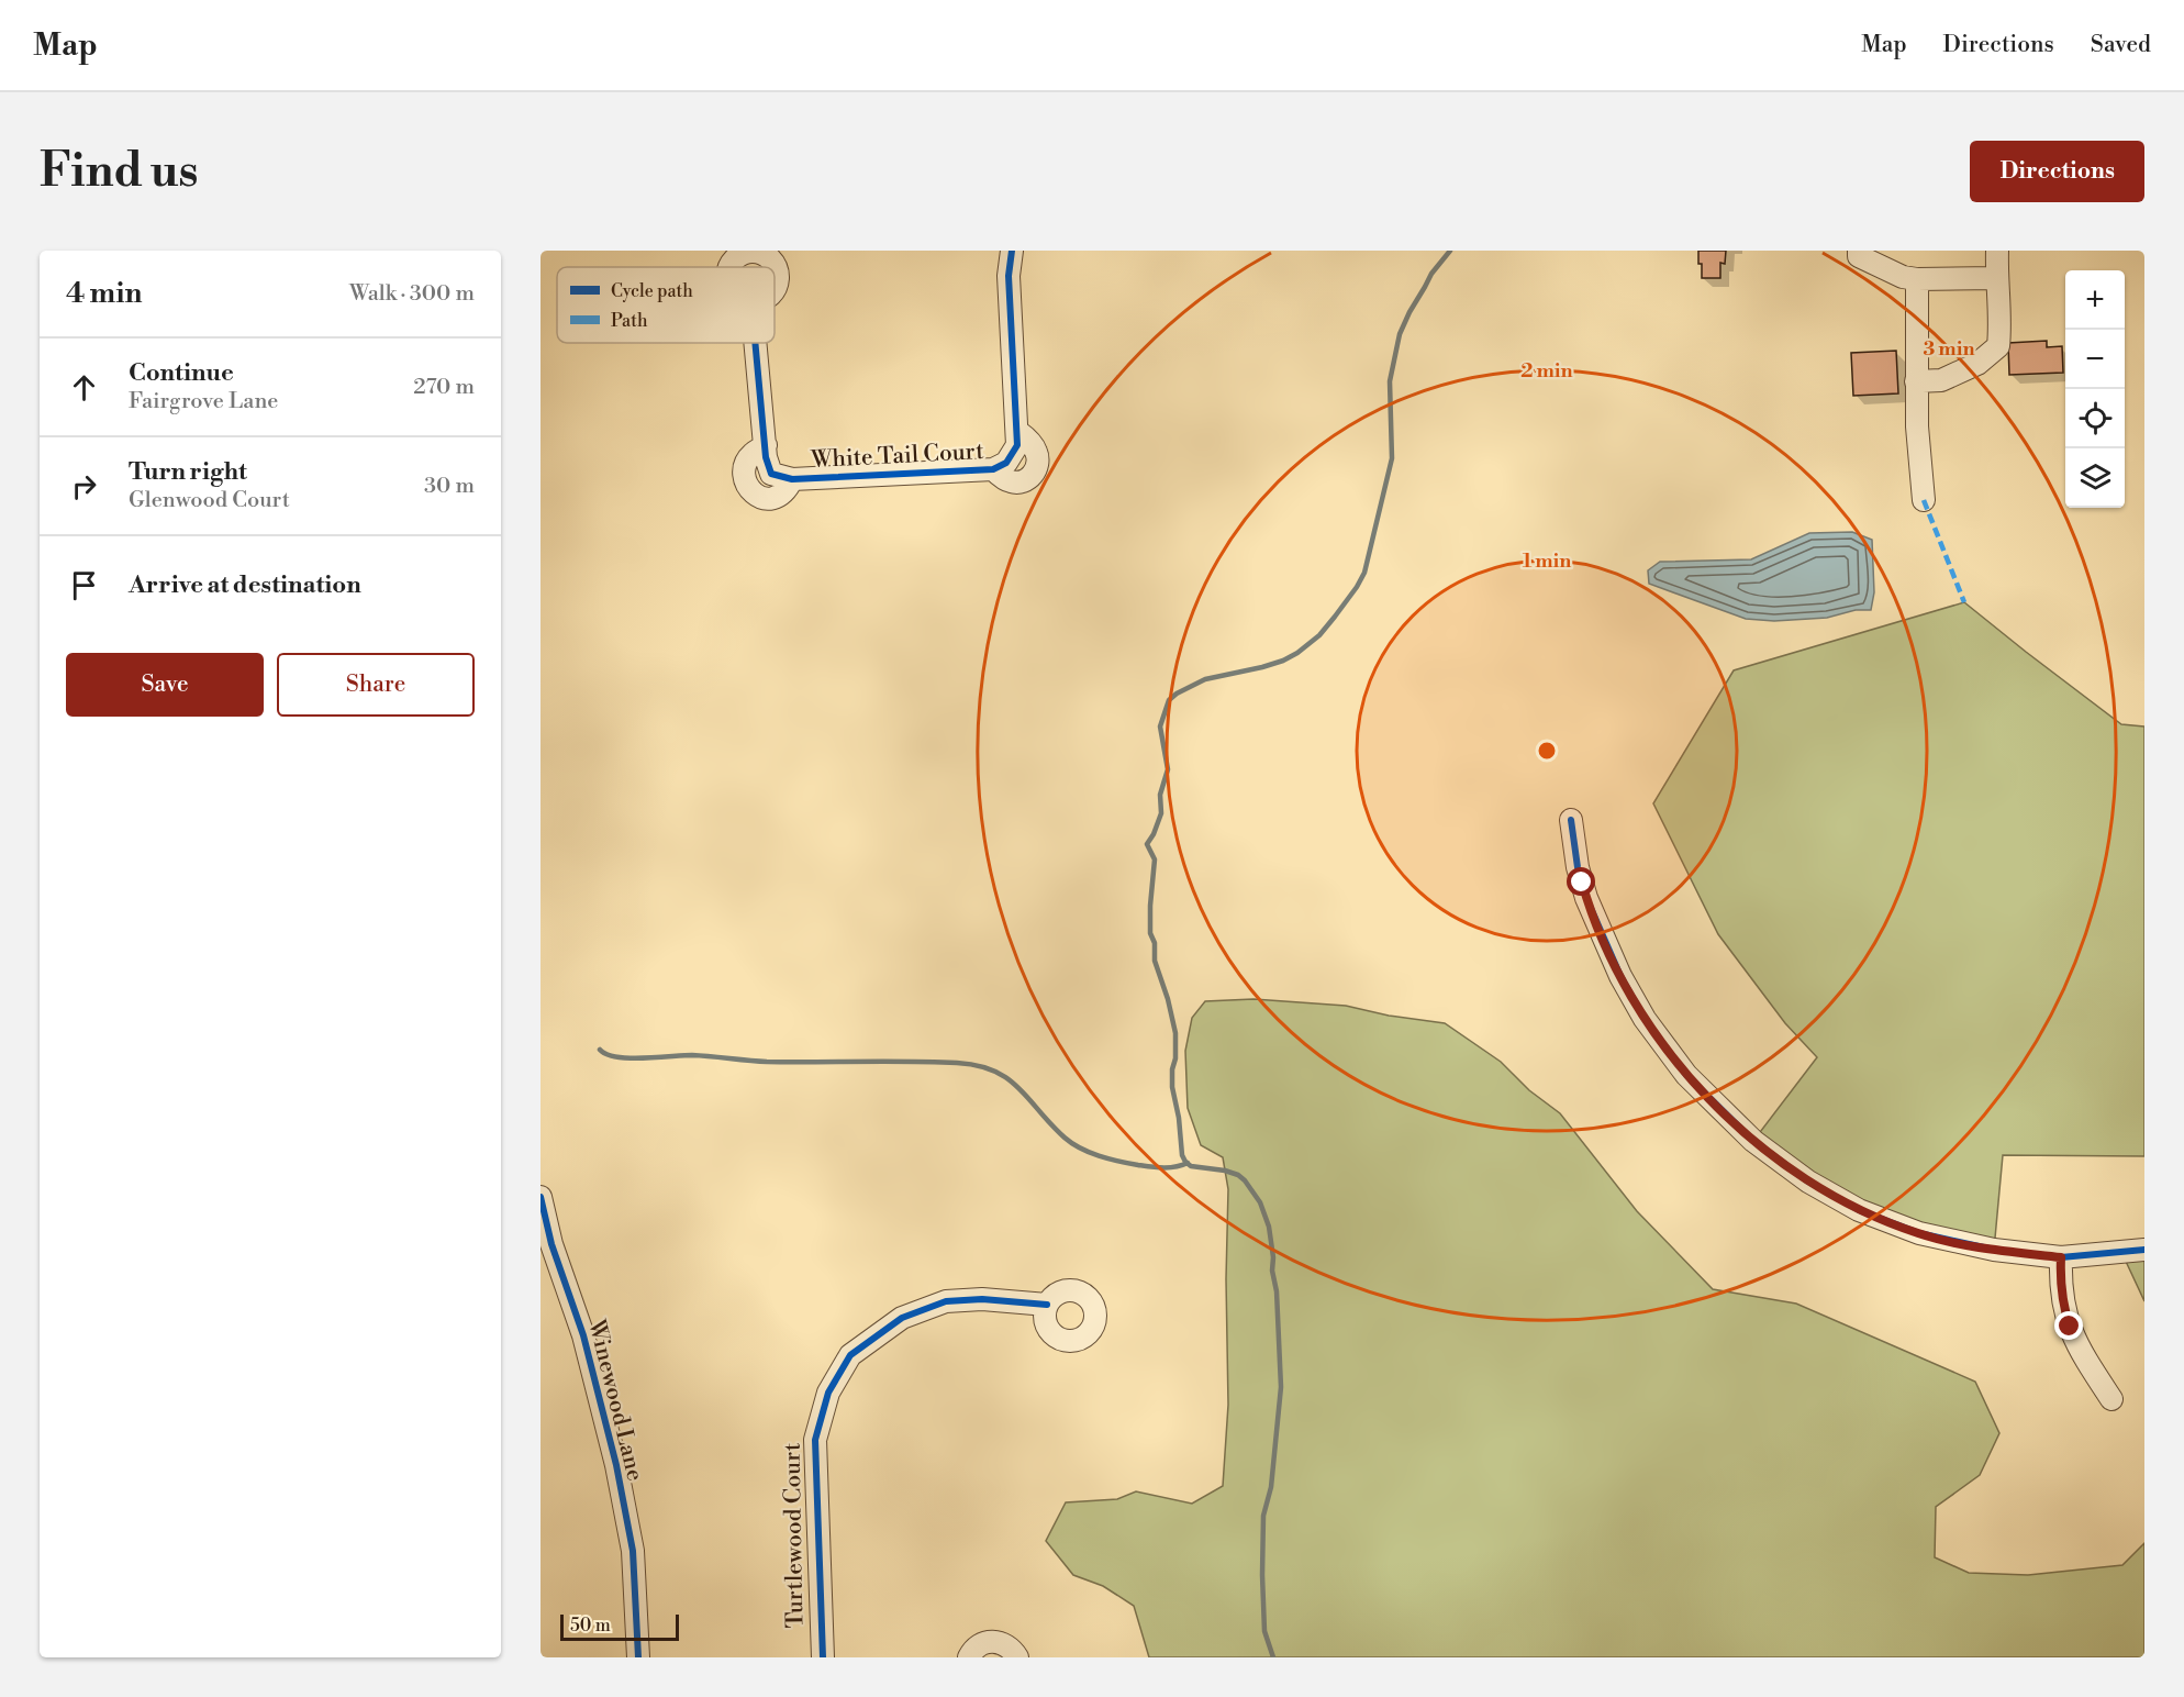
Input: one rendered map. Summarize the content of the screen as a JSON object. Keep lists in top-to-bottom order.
{
  "streets": {
    "street": ["White Tail Court", "Winewood Lane", "Turtlewood Court"]
  },
  "legend": ["Cycle path", "Path"],
  "scale_bar": "50 m",
  "page": {
    "header": "Map",
    "nav": ["Map", "Directions", "Saved"],
    "buttons": [
      "Directions",
      ["Save", "Share"]
    ],
    "title": "Find us",
    "heading": ["4 min", "Walk · 300 m"],
    "map_buttons": ["+", "−"],
    "list": [
      ["Continue", "Fairgrove Lane", "270 m"],
      ["Turn right", "Glenwood Court", "30 m"],
      "Arrive at destination"
    ],
    "scale": "50 m"
  },
  "rings": ["3 min", "2 min", "1 min"]
}
